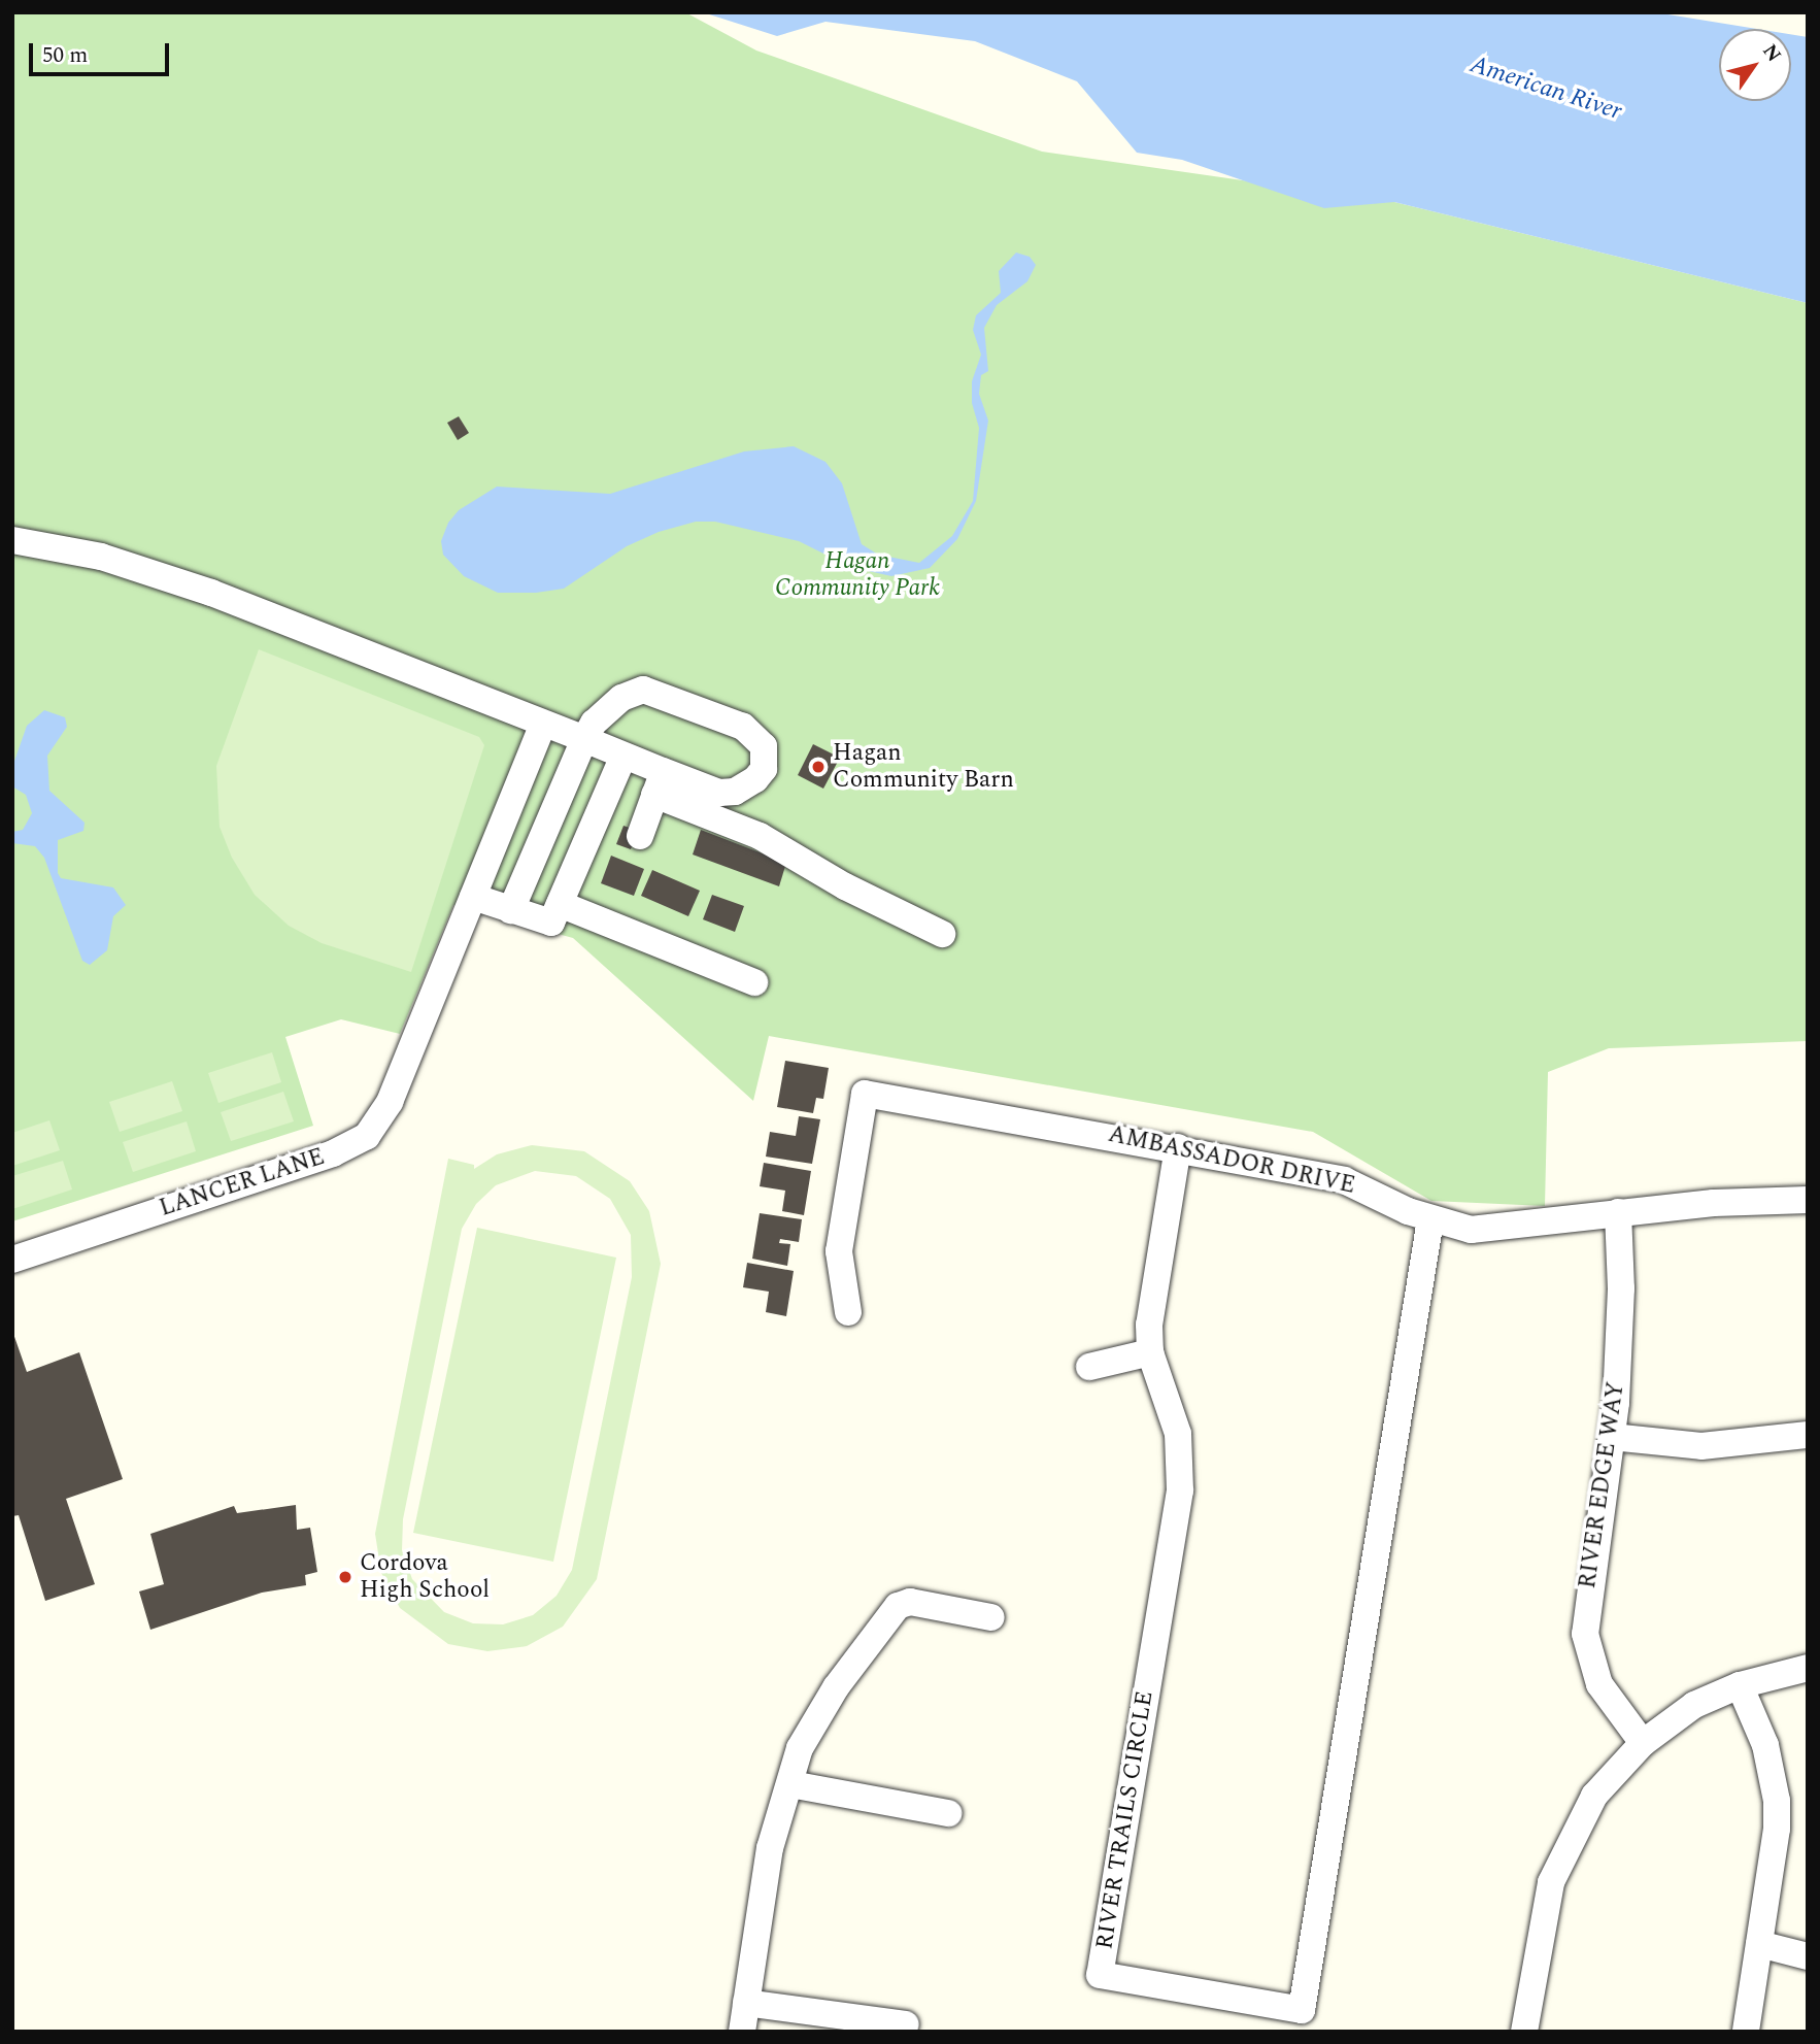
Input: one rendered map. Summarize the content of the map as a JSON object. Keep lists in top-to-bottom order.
{
  "streets": {
    "street": [
      "AMBASSADOR DRIVE",
      "LANCER LANE",
      "RIVER EDGE WAY",
      "RIVER TRAILS CIRCLE"
    ]
  },
  "crossings": [
    ["AMBASSADOR DRIVE", "RIVER EDGE WAY"],
    ["AMBASSADOR DRIVE", "RIVER TRAILS CIRCLE"]
  ],
  "water": ["American River"],
  "parks": ["Hagan Community Park"],
  "places": ["Hagan Community Barn", "Cordova High School"],
  "scale_bar": "50 m",
  "north": "top right"
}
